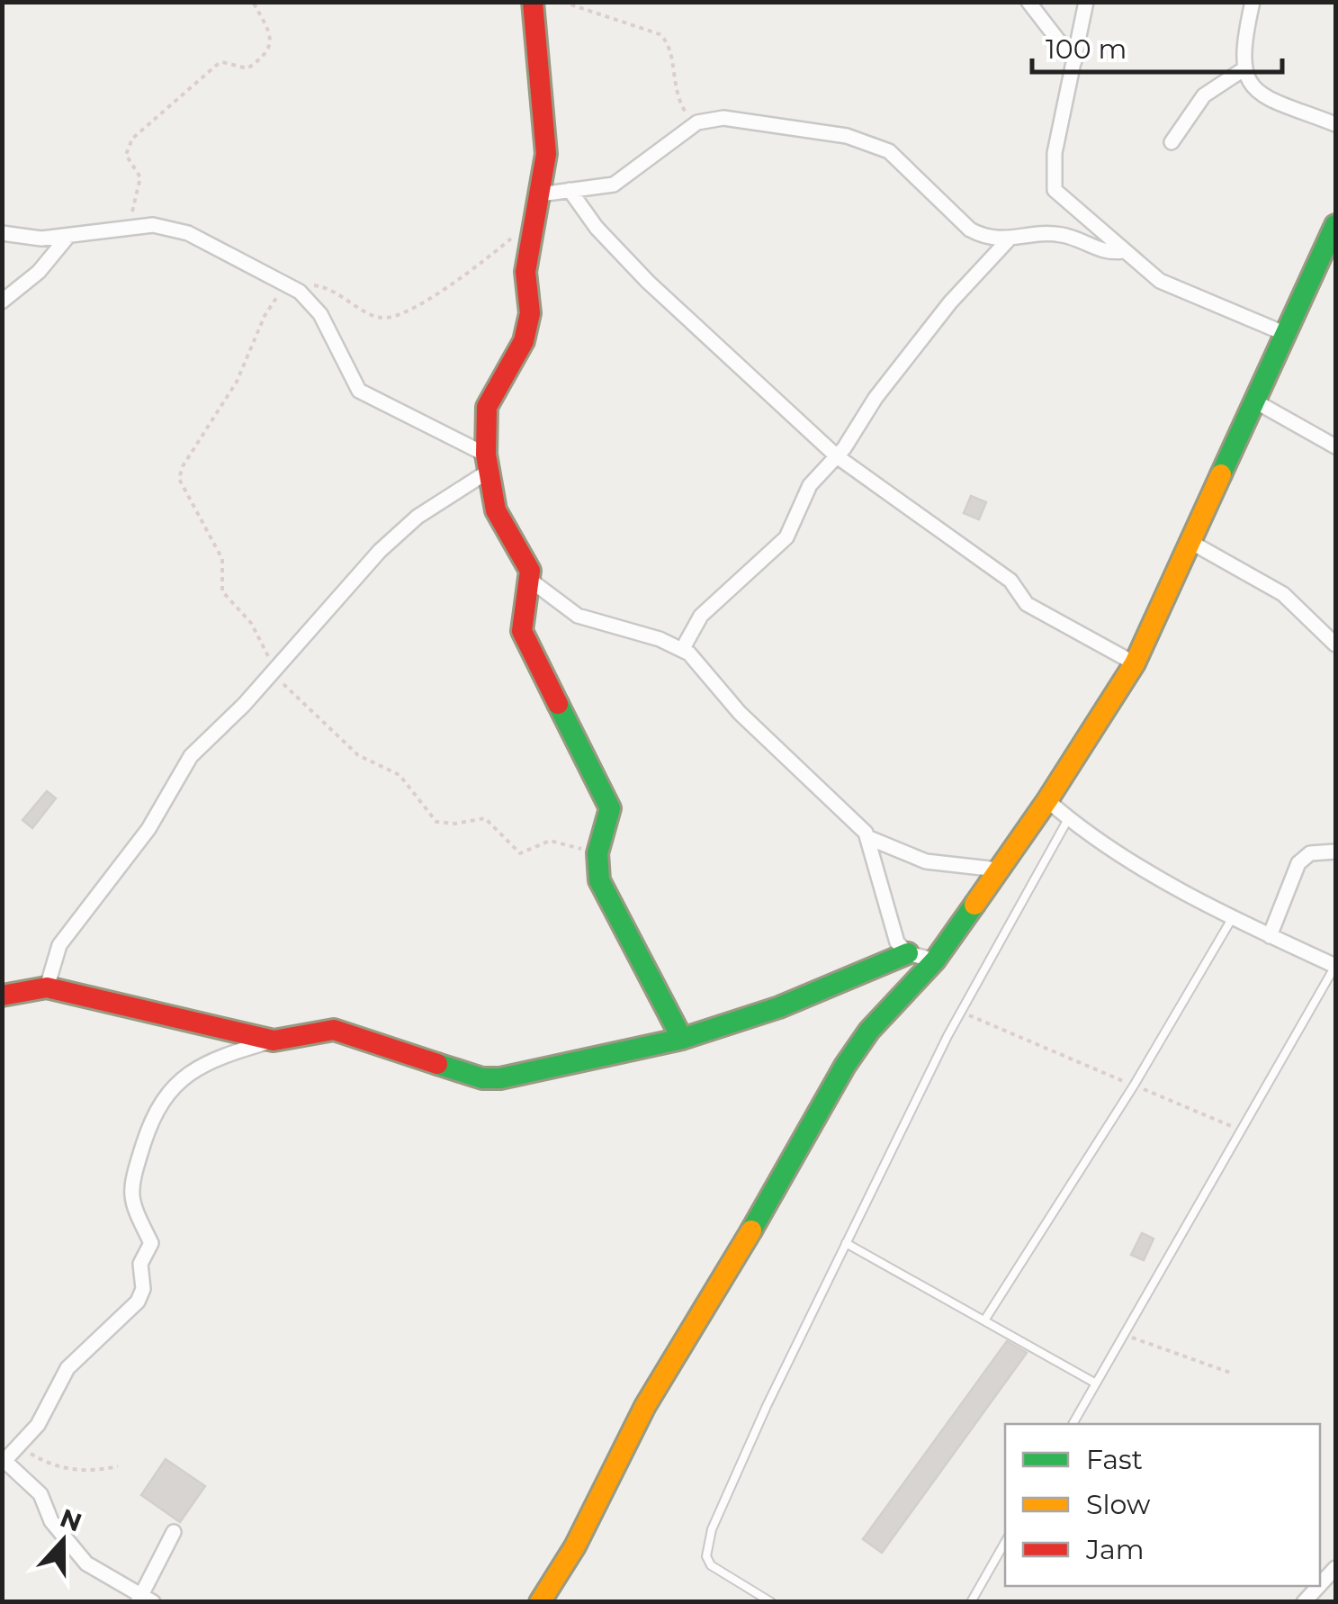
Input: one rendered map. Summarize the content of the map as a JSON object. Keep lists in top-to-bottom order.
{
  "legend": ["Fast", "Slow", "Jam"],
  "scale_bar": "100 m",
  "north": "top"
}
